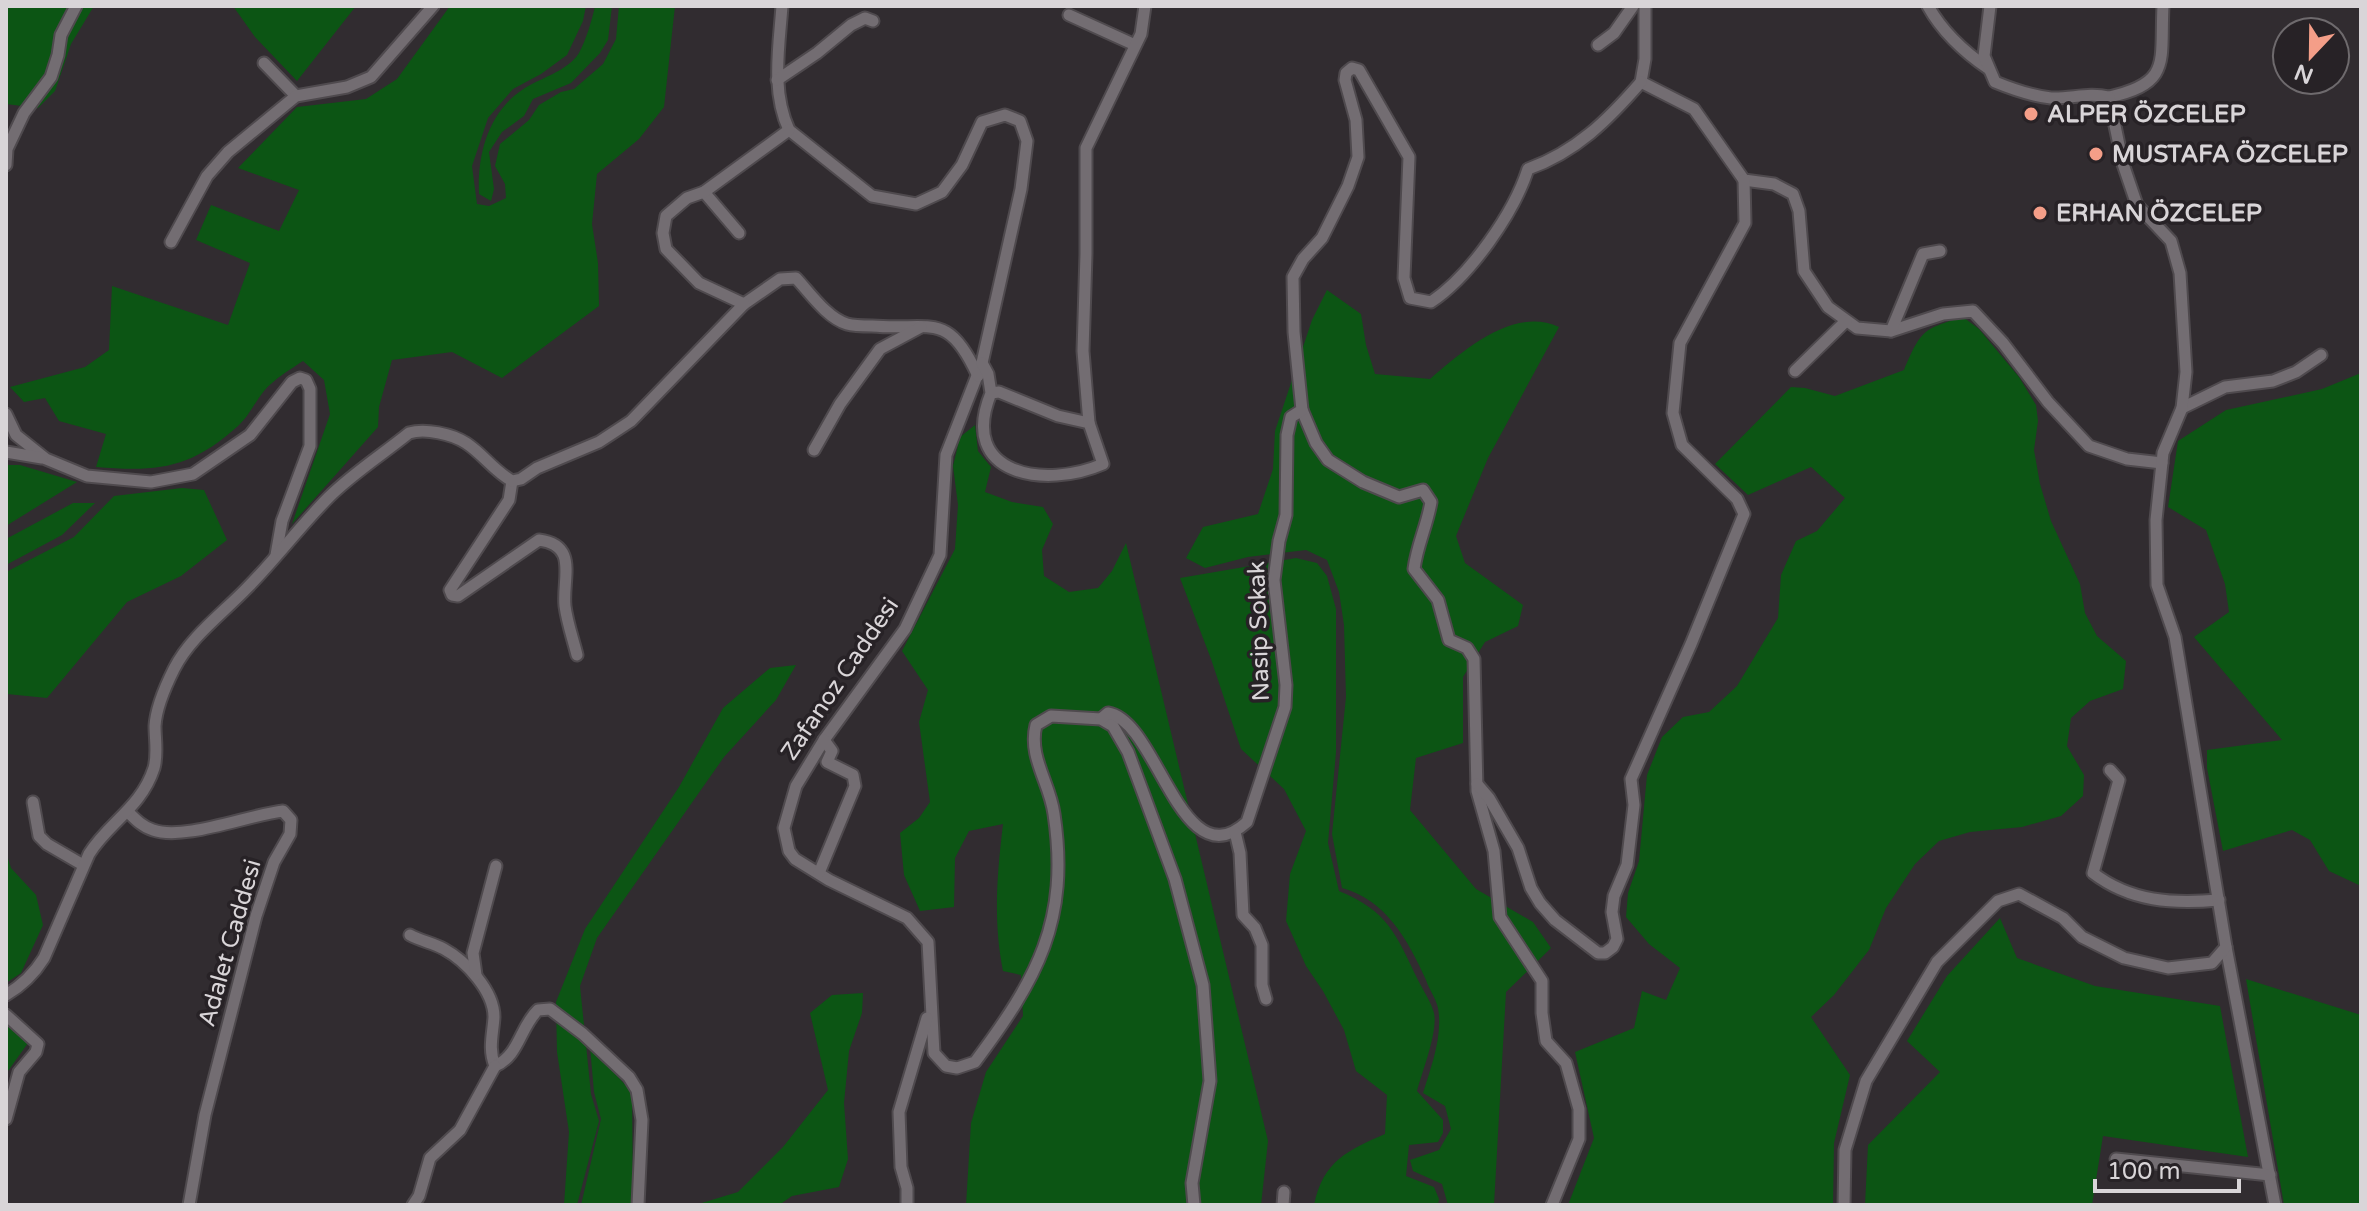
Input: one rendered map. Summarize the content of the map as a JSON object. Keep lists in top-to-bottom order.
{
  "streets": {
    "street": ["Nasip Sokak", "Zafanoz Caddesi", "Adalet Caddesi"]
  },
  "places": ["ALPER ÖZCELEP", "MUSTAFA ÖZCELEP", "ERHAN ÖZCELEP"],
  "scale_bar": "100 m",
  "north": "bottom"
}
